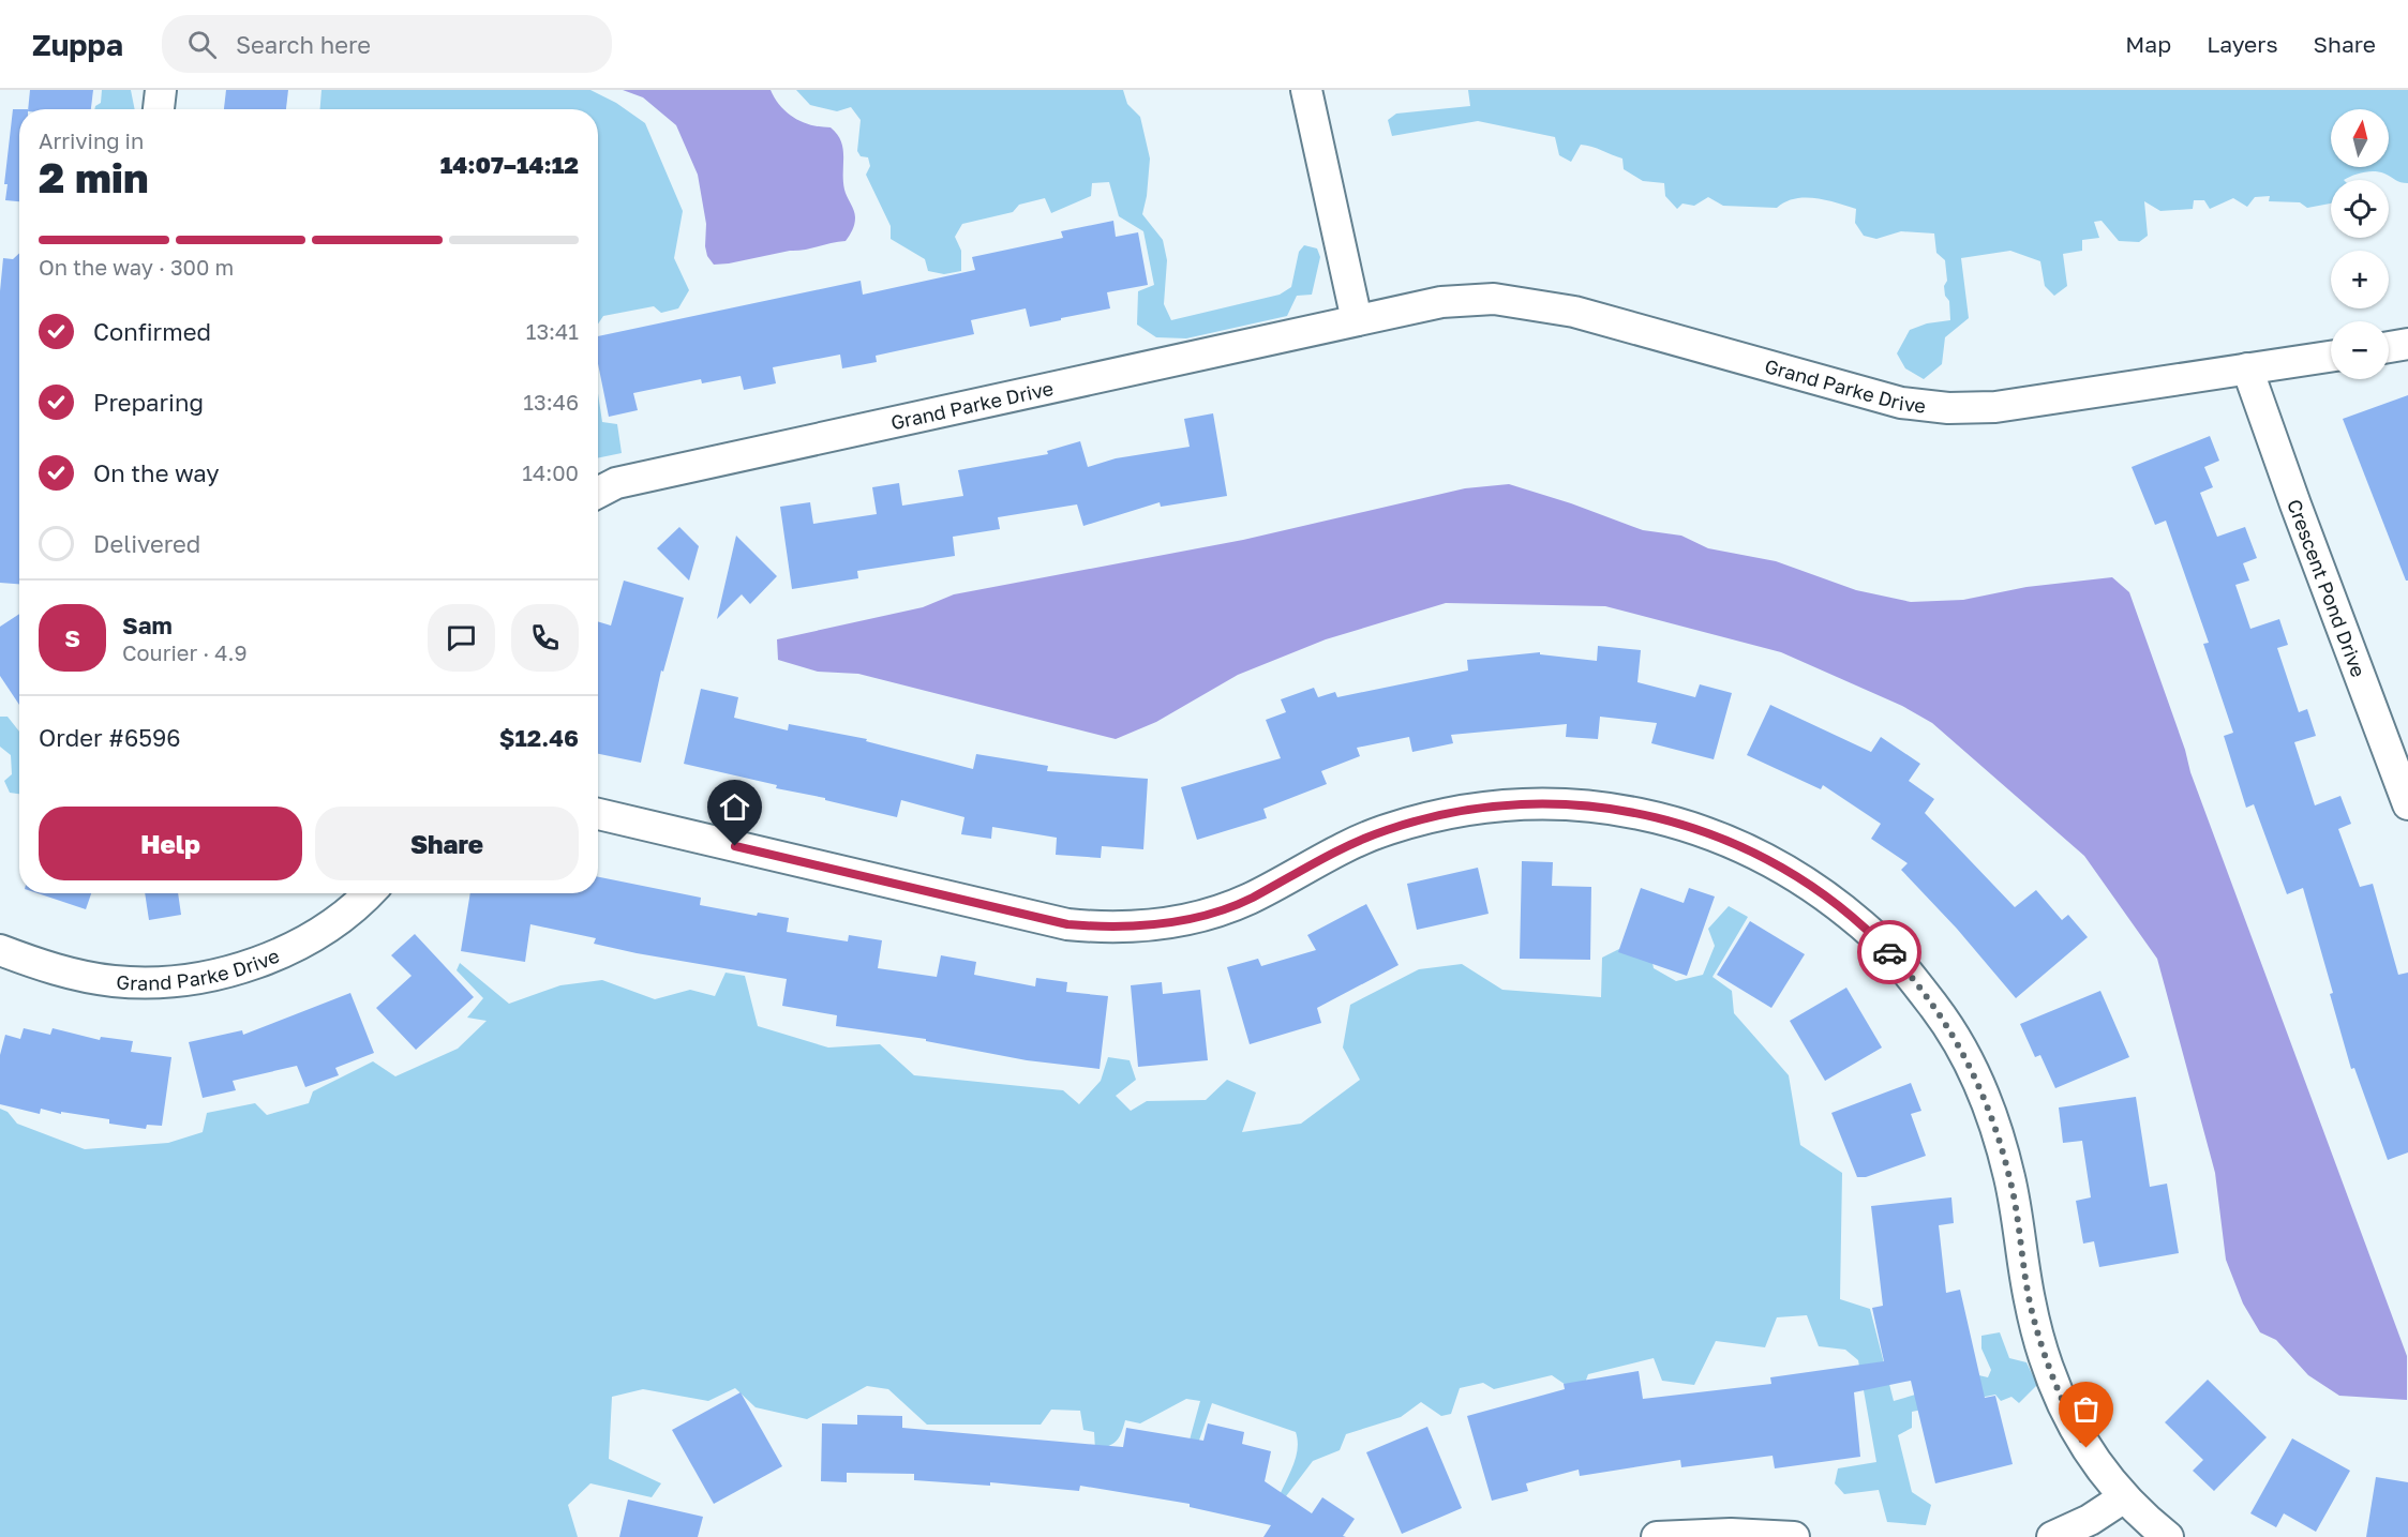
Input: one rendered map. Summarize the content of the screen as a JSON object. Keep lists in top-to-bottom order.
{
  "streets": {
    "street": ["Grand Parke Drive", "Crescent Pond Drive"]
  },
  "crossings": [
    ["Grand Parke Drive", "Crescent Pond Drive"]
  ],
  "north": "top",
  "page": {
    "header": "Zuppa",
    "search": "Search here",
    "nav": ["Map", "Layers", "Share"],
    "map_buttons": ["+", "−"],
    "heading": ["2 min", "Arriving in", "14:07–14:12"],
    "panel": [
      "Sam",
      "Courier · 4.9",
      "Order #6596",
      "$12.46"
    ],
    "bar": "On the way · 300 m",
    "list": [
      ["Confirmed", "13:41"],
      ["Preparing", "13:46"],
      ["On the way", "14:00"],
      "Delivered"
    ],
    "round": "S",
    "buttons": ["Help", "Share"]
  }
}
